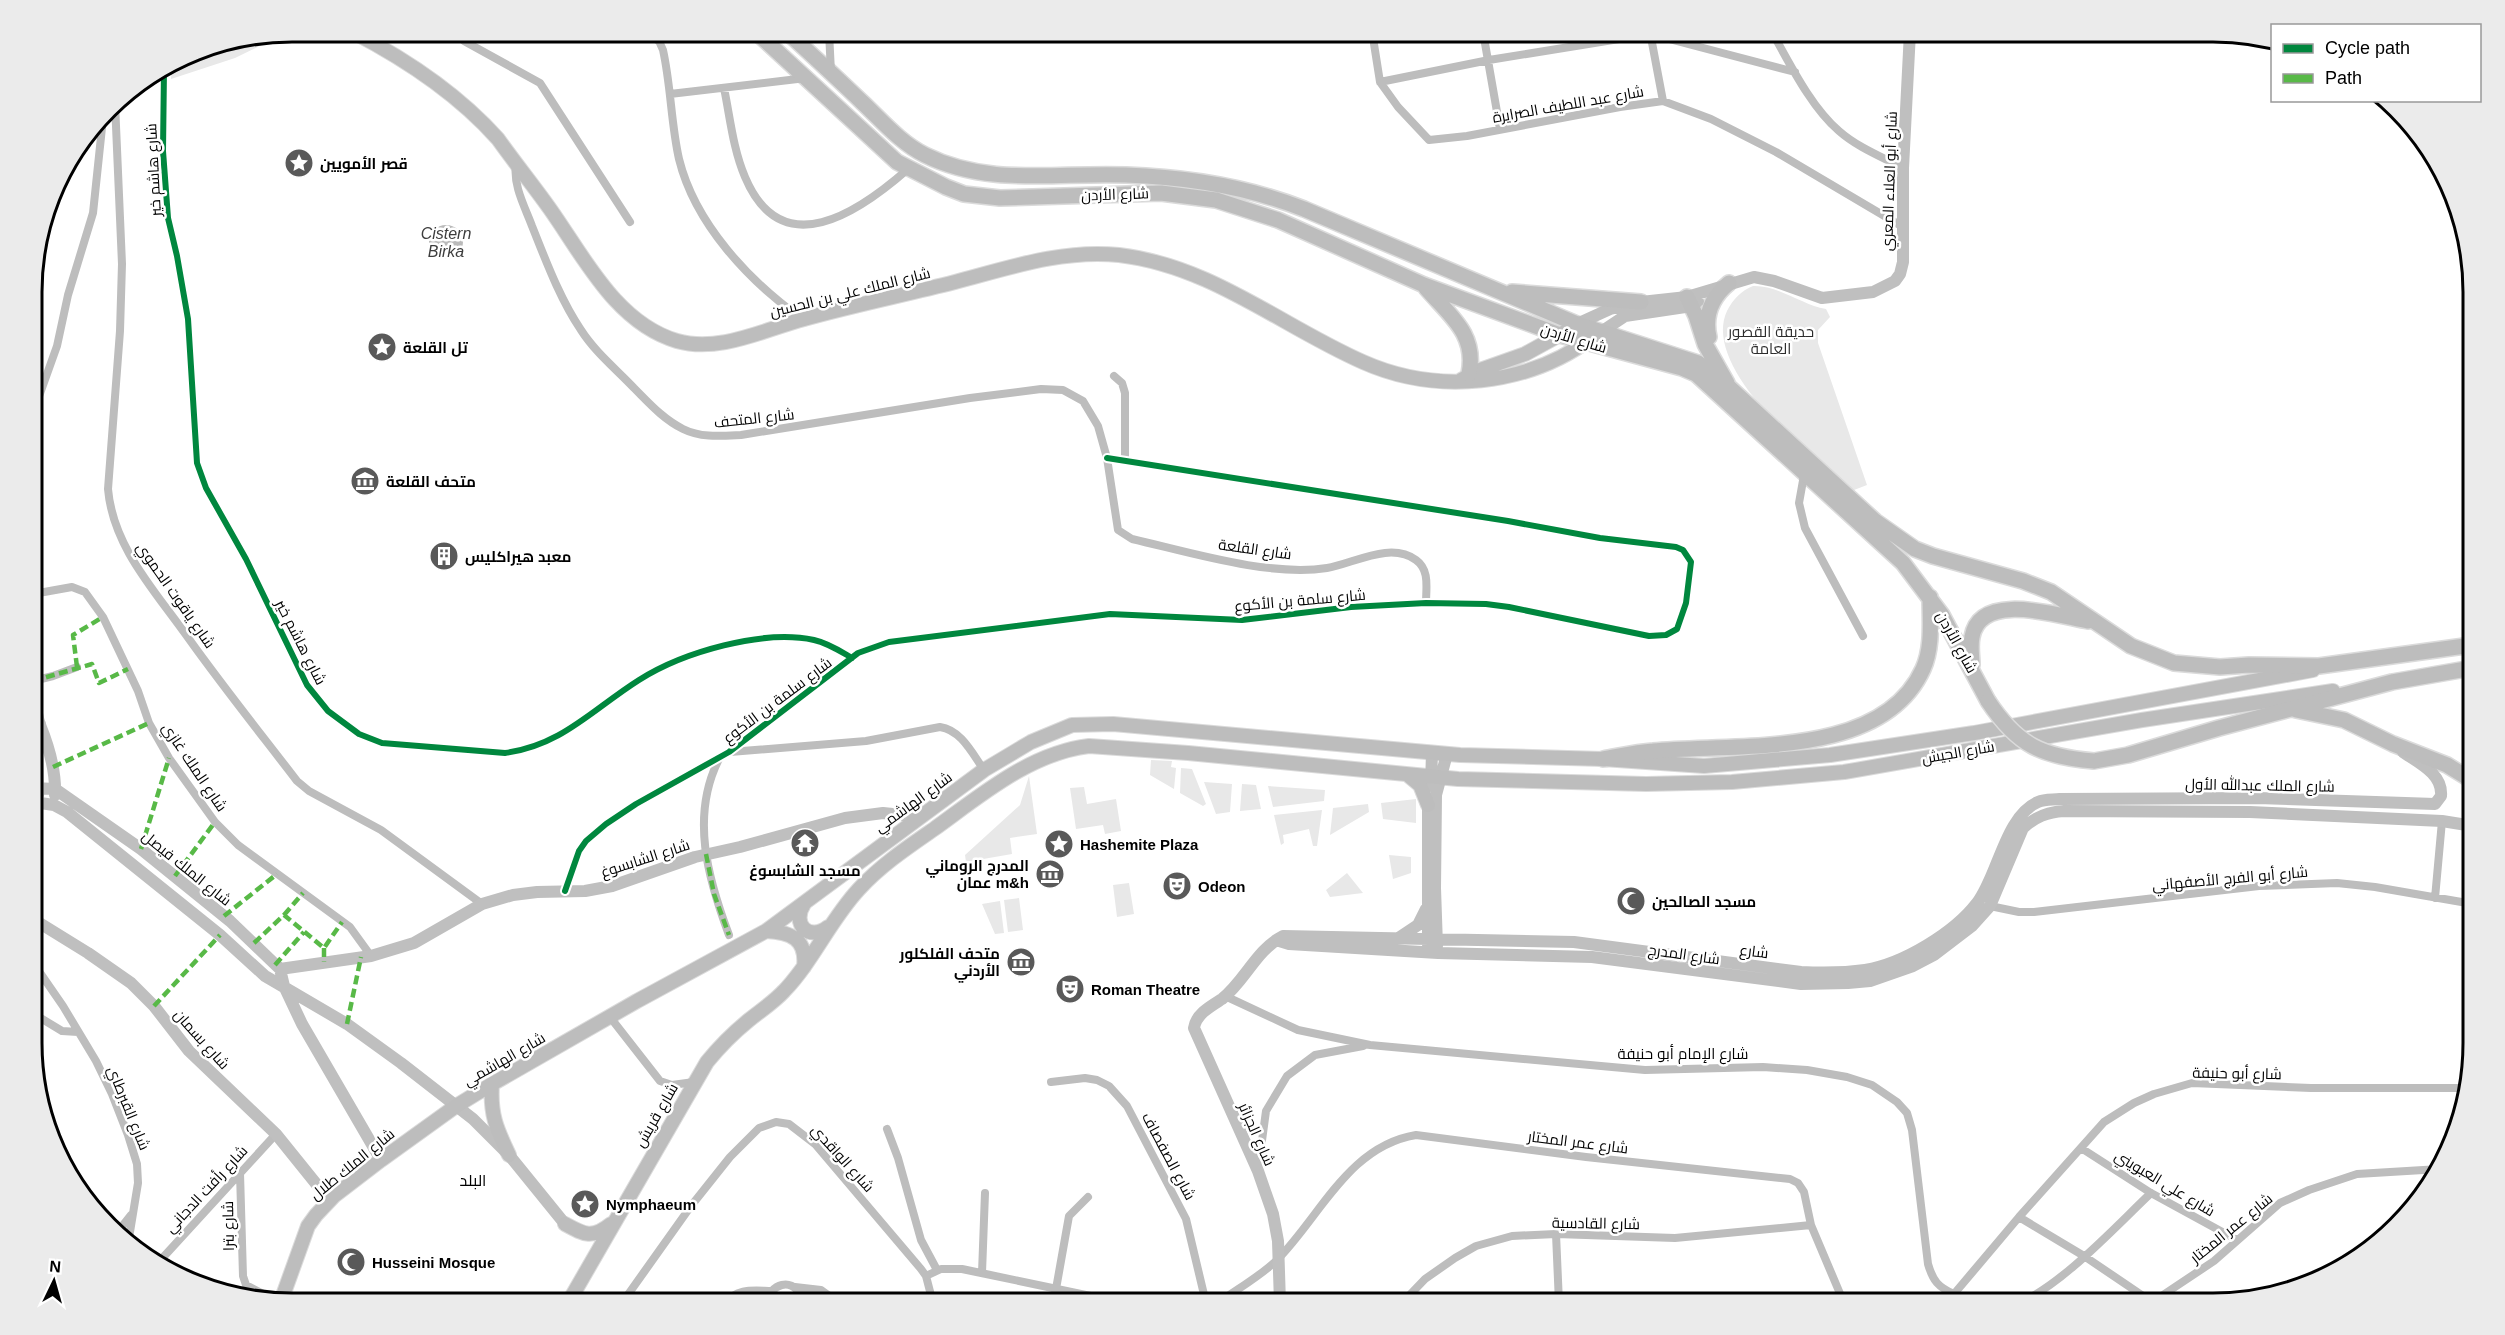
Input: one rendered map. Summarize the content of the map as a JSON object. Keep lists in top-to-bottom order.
{
  "streets": {
    "highway": ["شارع الأردن", "شارع الجيش"],
    "main road": [
      "شارع أبو العلاء المعري",
      "شارع الملك علي بن الحسين",
      "شارع الملك عبدالله الأول",
      "شارع الهاشمي",
      "شارع الشابسوغ",
      "شارع الملك فيصل",
      "شارع المدرج",
      "شارع بسمان",
      "شارع قريش",
      "شارع الجزائر",
      "شارع الملك طلال"
    ],
    "street": [
      "شارع عبد اللطيف الصرايرة",
      "شارع هاشم خير",
      "شارع المتحف",
      "شارع القلعة",
      "شارع ياقوت الحموي",
      "شارع سلمة بن الأكوع",
      "شارع الملك غازي",
      "شارع أبو الفرج الأصفهاني",
      "شارع الإمام أبو حنيفة",
      "شارع أبو حنيفة",
      "شارع القبرطاي",
      "شارع عمر المختار",
      "شارع الصفصاف",
      "شارع الواقدي",
      "شارع علي العبويني",
      "شارع رأفت الدجاني",
      "شارع القادسية",
      "شارع بترا"
    ]
  },
  "crossings": [
    ["شارع عبد اللطيف الصرايرة", "شارع أبو العلاء المعري"],
    ["شارع هاشم خير", "شارع سلمة بن الأكوع"],
    ["شارع أبو العلاء المعري", "شارع الأردن"],
    ["شارع أبو العلاء المعري", "شارع الملك علي بن الحسين"],
    ["شارع الأردن", "شارع الملك علي بن الحسين"],
    ["شارع الأردن", "شارع الجيش"],
    ["شارع الملك علي بن الحسين", "شارع المتحف"],
    ["شارع المتحف", "شارع القلعة"],
    ["شارع المتحف", "شارع سلمة بن الأكوع"],
    ["شارع القلعة", "شارع سلمة بن الأكوع"],
    ["شارع ياقوت الحموي", "شارع الشابسوغ"],
    ["شارع سلمة بن الأكوع", "شارع الشابسوغ"],
    ["شارع الجيش", "شارع الهاشمي"],
    ["شارع الملك غازي", "شارع الشابسوغ"],
    ["شارع الملك عبدالله الأول", "شارع المدرج"],
    ["شارع الهاشمي", "شارع الشابسوغ"],
    ["شارع الهاشمي", "شارع الملك فيصل"],
    ["شارع الهاشمي", "شارع الملك طلال"],
    ["شارع الشابسوغ", "شارع الملك فيصل"],
    ["شارع الملك فيصل", "شارع الملك طلال"],
    ["شارع أبو الفرج الأصفهاني", "شارع المدرج"],
    ["شارع بسمان", "شارع الملك طلال"],
    ["شارع بسمان", "شارع رأفت الدجاني"],
    ["شارع الإمام أبو حنيفة", "شارع الجزائر"],
    ["شارع أبو حنيفة", "شارع علي العبويني"],
    ["شارع الجزائر", "شارع عمر المختار"],
    ["شارع عمر المختار", "شارع علي العبويني"],
    ["شارع عمر المختار", "شارع القادسية"],
    ["شارع رأفت الدجاني", "شارع بترا"]
  ],
  "districts": ["البلد"],
  "water": ["Cistern Birka"],
  "parks": ["حديقة القصور العامة"],
  "places": {
    "place": [
      "قصر الأمويين",
      "تل القلعة",
      "Hashemite Plaza",
      "Nymphaeum"
    ],
    "museum": ["متحف القلعة", "المدرج الروماني عمان m&h", "متحف الفلكلور الأردني"],
    "building": ["معبد هيراكليس"],
    "temple": ["مسجد الشابسوغ"],
    "theatre": ["Odeon", "Roman Theatre"],
    "mosque": ["مسجد الصالحين", "Husseini Mosque"]
  },
  "legend": ["Cycle path", "Path"],
  "north": "top"
}
